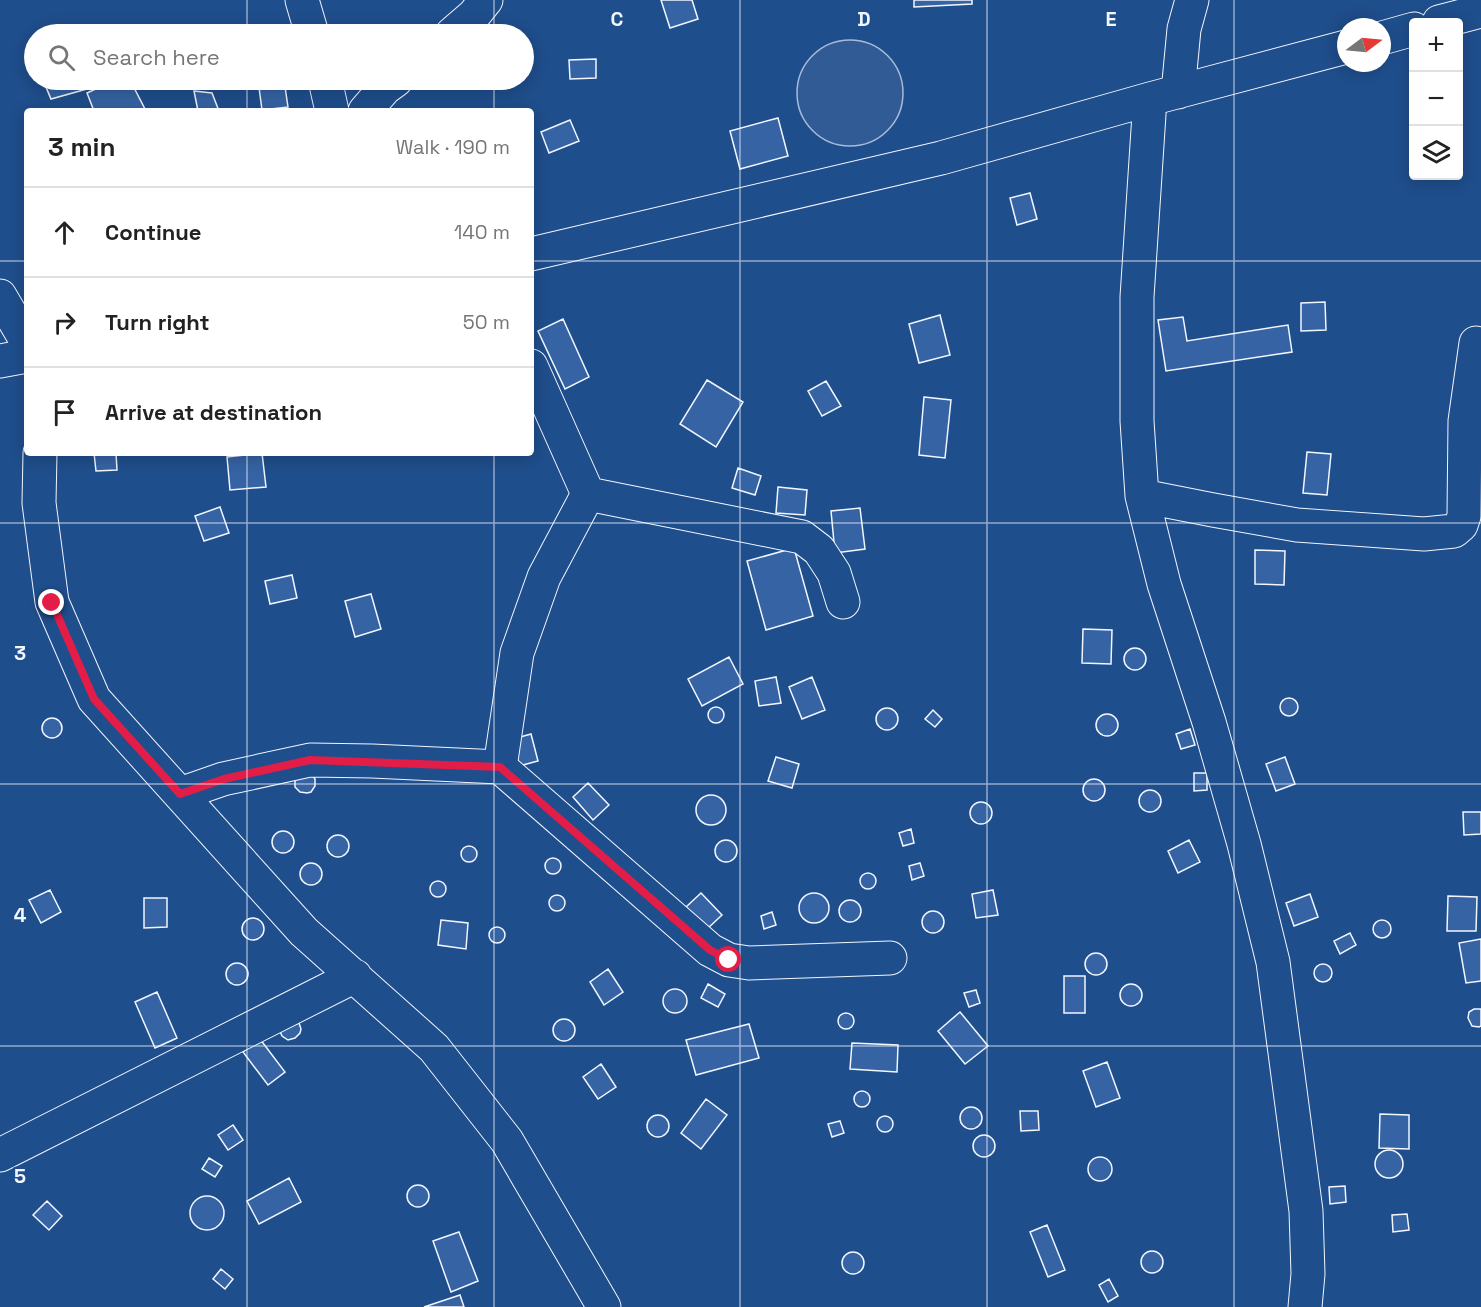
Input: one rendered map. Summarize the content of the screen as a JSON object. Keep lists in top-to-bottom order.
{
  "north": "right",
  "page": {
    "map_buttons": ["+", "−"],
    "search": "Search here",
    "heading": ["3 min", "Walk · 190 m"],
    "list": [
      ["Continue", "140 m"],
      ["Turn right", "50 m"],
      "Arrive at destination"
    ]
  },
  "grid": {
    "columns": ["C", "D", "E"],
    "rows": ["3", "4", "5"]
  }
}
